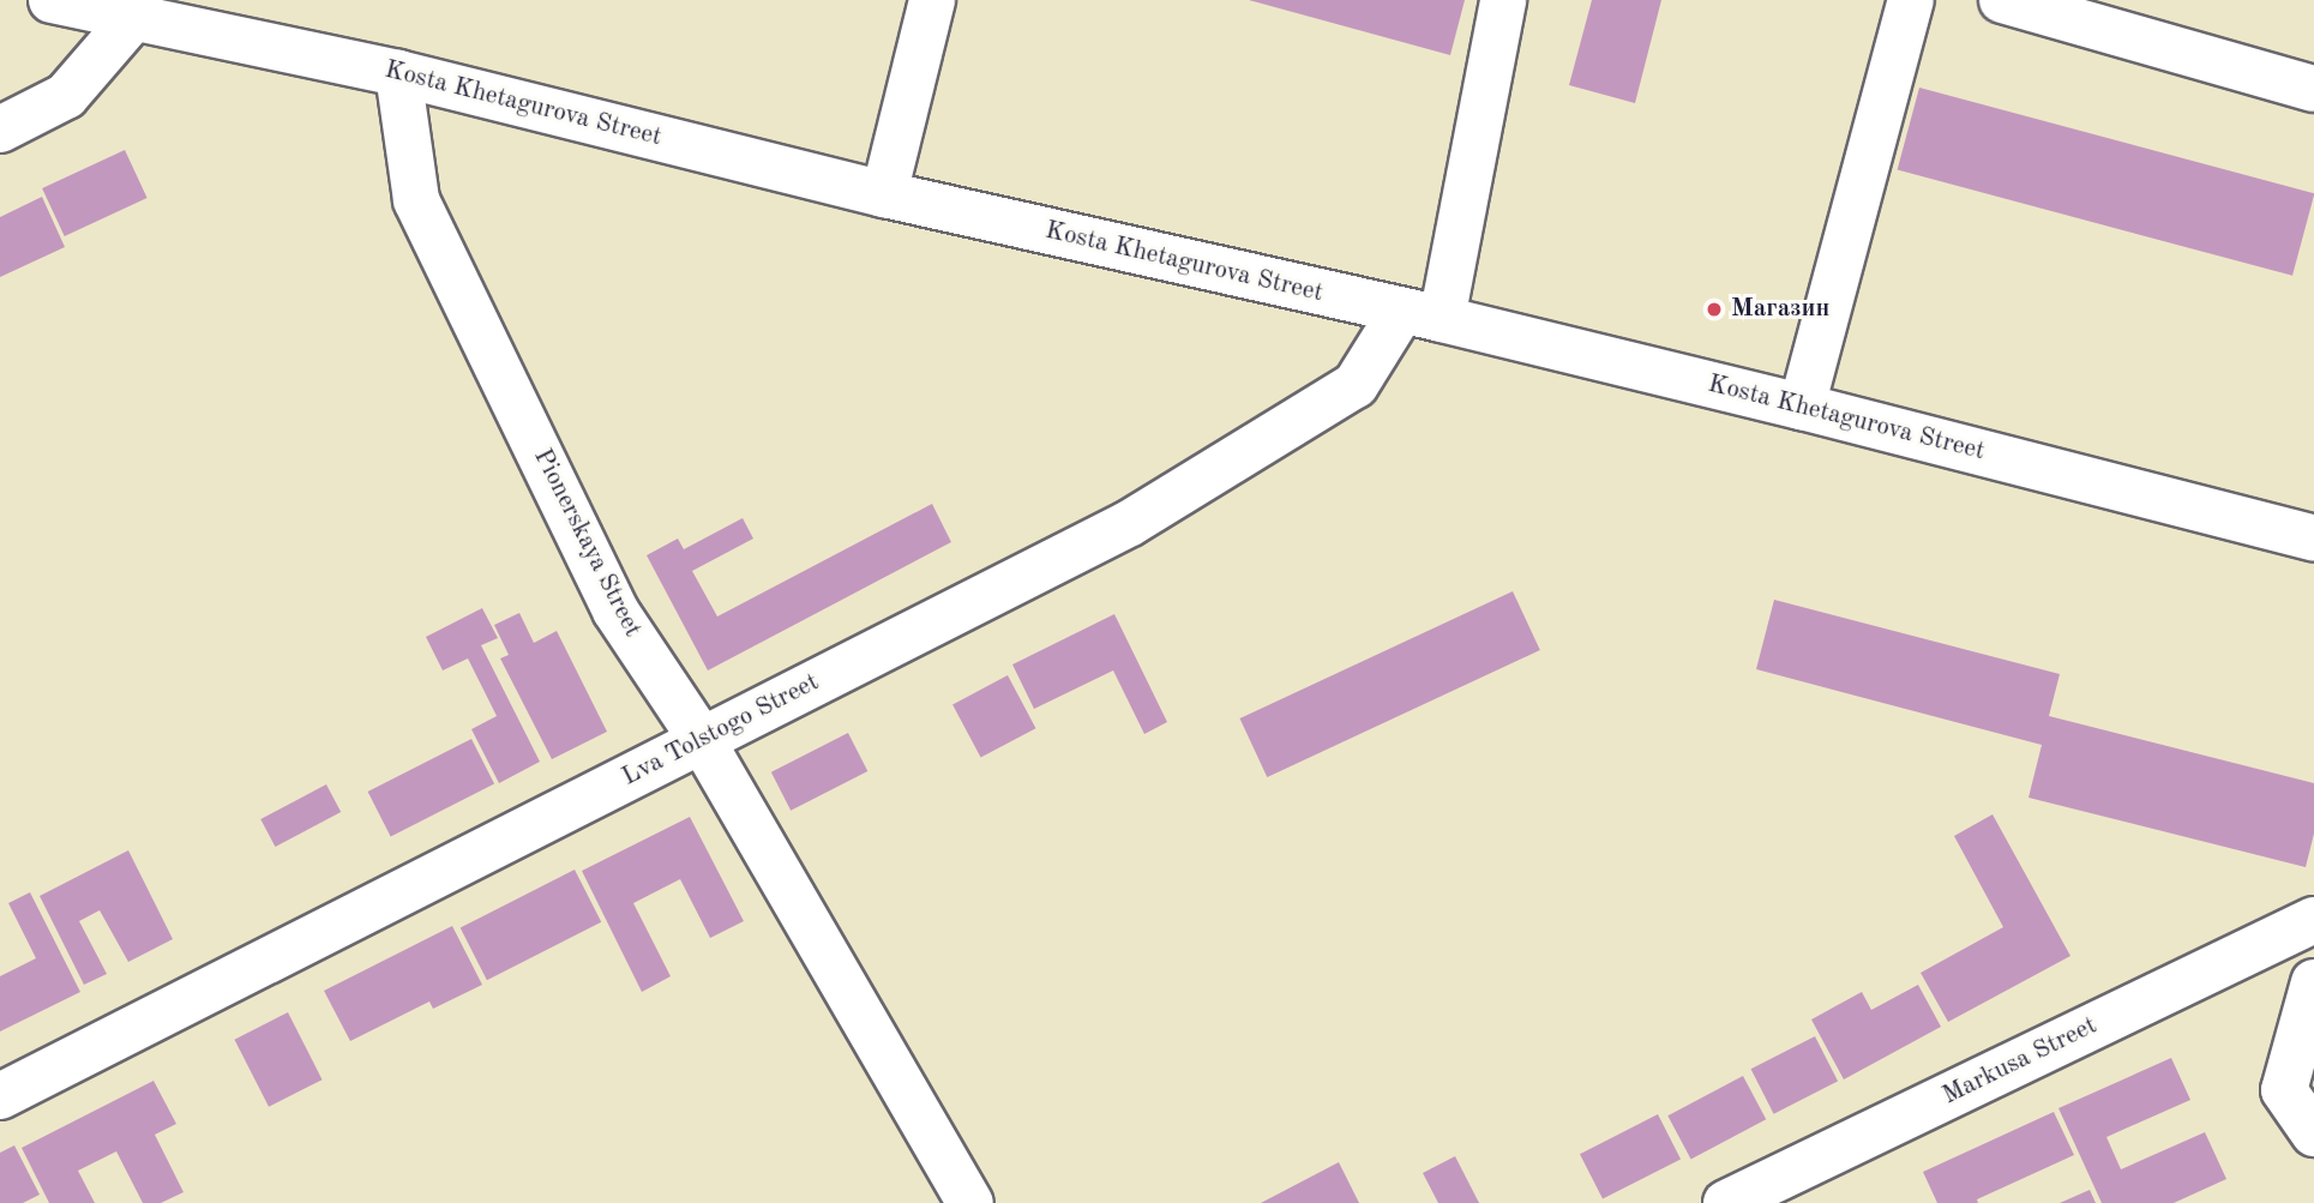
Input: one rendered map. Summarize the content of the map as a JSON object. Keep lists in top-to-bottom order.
{
  "streets": {
    "street": [
      "Kosta Khetagurova Street",
      "Pionerskaya Street",
      "Lva Tolstogo Street",
      "Markusa Street"
    ]
  },
  "crossings": [
    ["Kosta Khetagurova Street", "Pionerskaya Street"],
    ["Kosta Khetagurova Street", "Lva Tolstogo Street"],
    ["Pionerskaya Street", "Lva Tolstogo Street"]
  ],
  "places": ["Магазин"]
}
